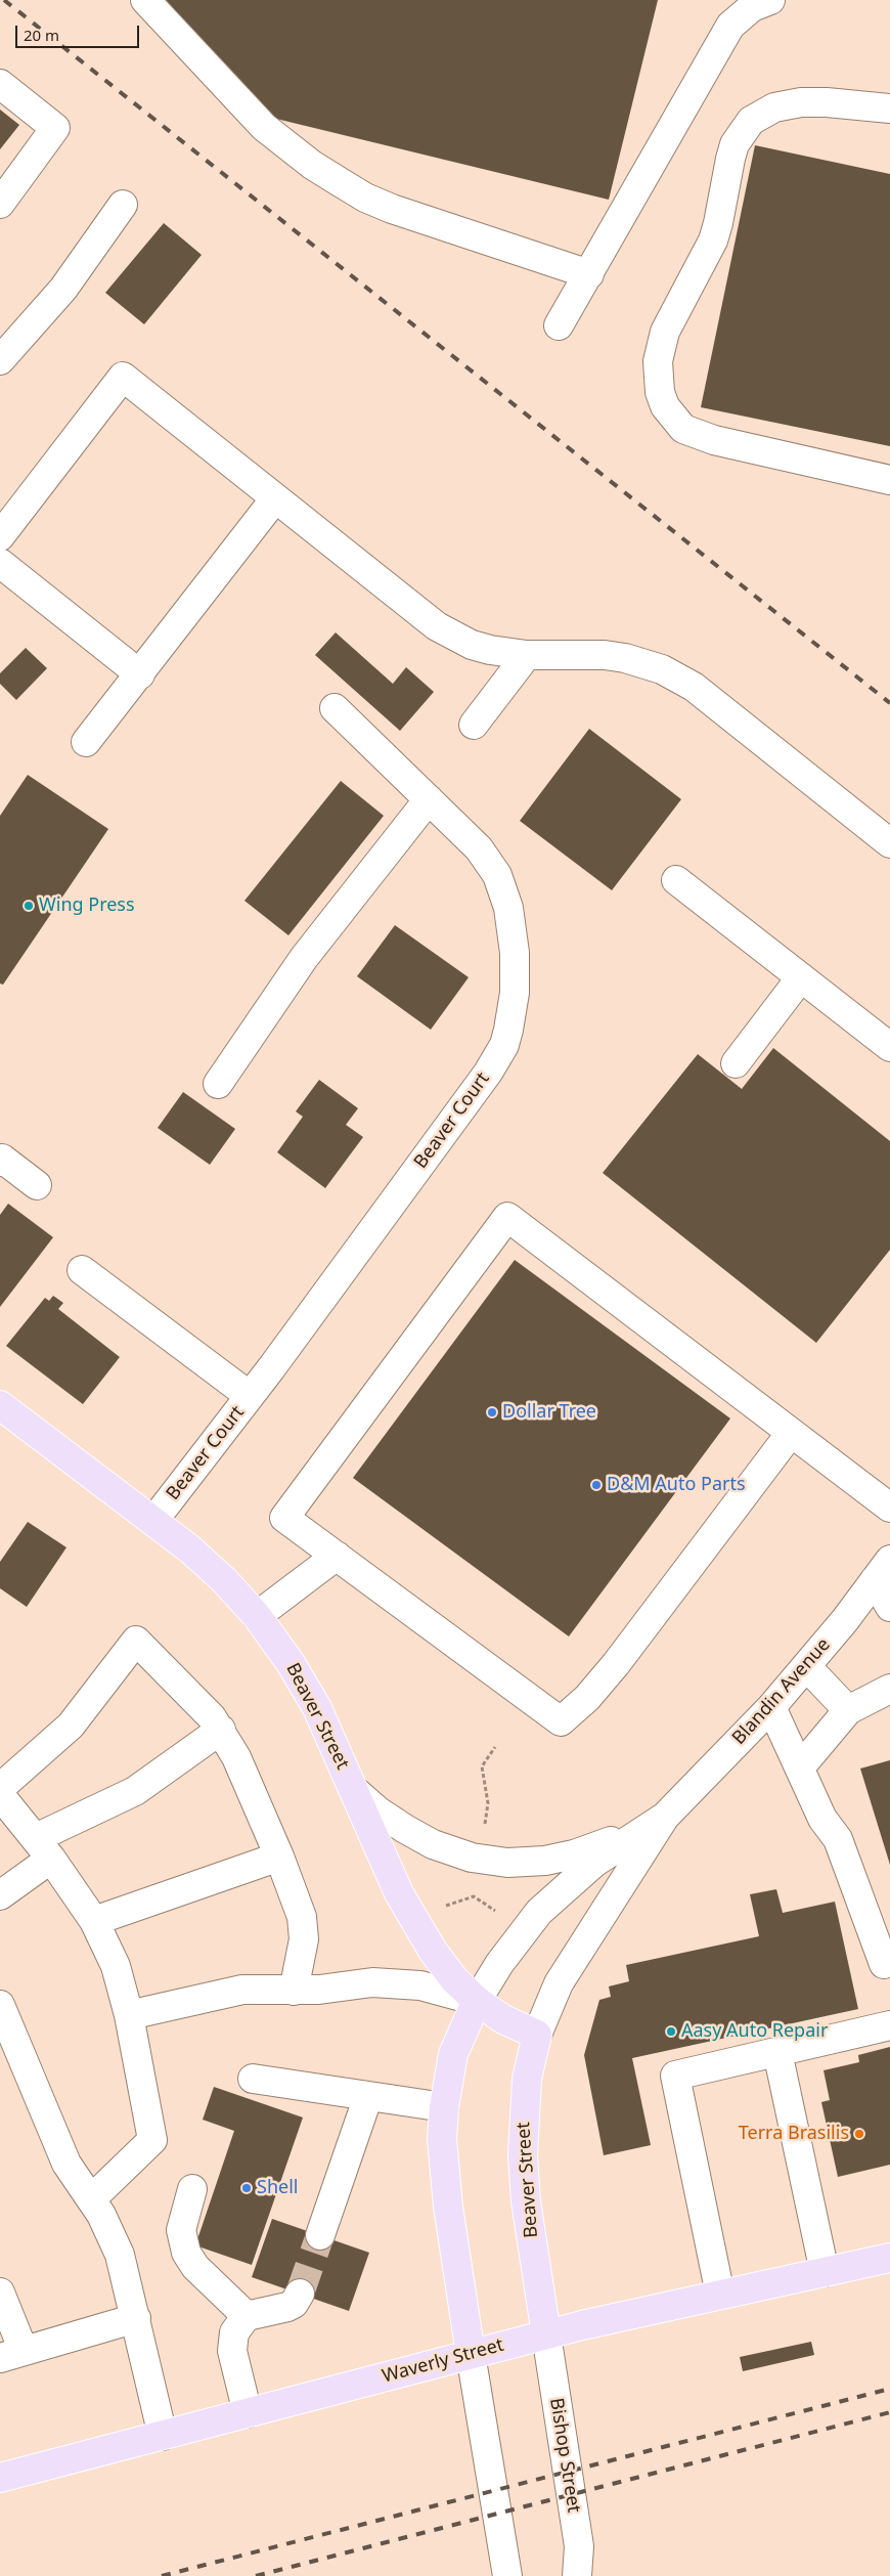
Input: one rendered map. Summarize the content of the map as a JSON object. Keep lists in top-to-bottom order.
{
  "streets": {
    "main road": ["Beaver Street", "Waverly Street"],
    "street": ["Beaver Court", "Blandin Avenue", "Bishop Street"]
  },
  "crossings": [
    ["Beaver Court", "Beaver Street"],
    ["Blandin Avenue", "Beaver Street"],
    ["Beaver Street", "Waverly Street"],
    ["Beaver Street", "Bishop Street"],
    ["Waverly Street", "Bishop Street"]
  ],
  "places": [
    "Wing Press",
    "Dollar Tree",
    "D&M Auto Parts",
    "Aasy Auto Repair",
    "Terra Brasilis",
    "Shell"
  ],
  "scale_bar": "20 m"
}
